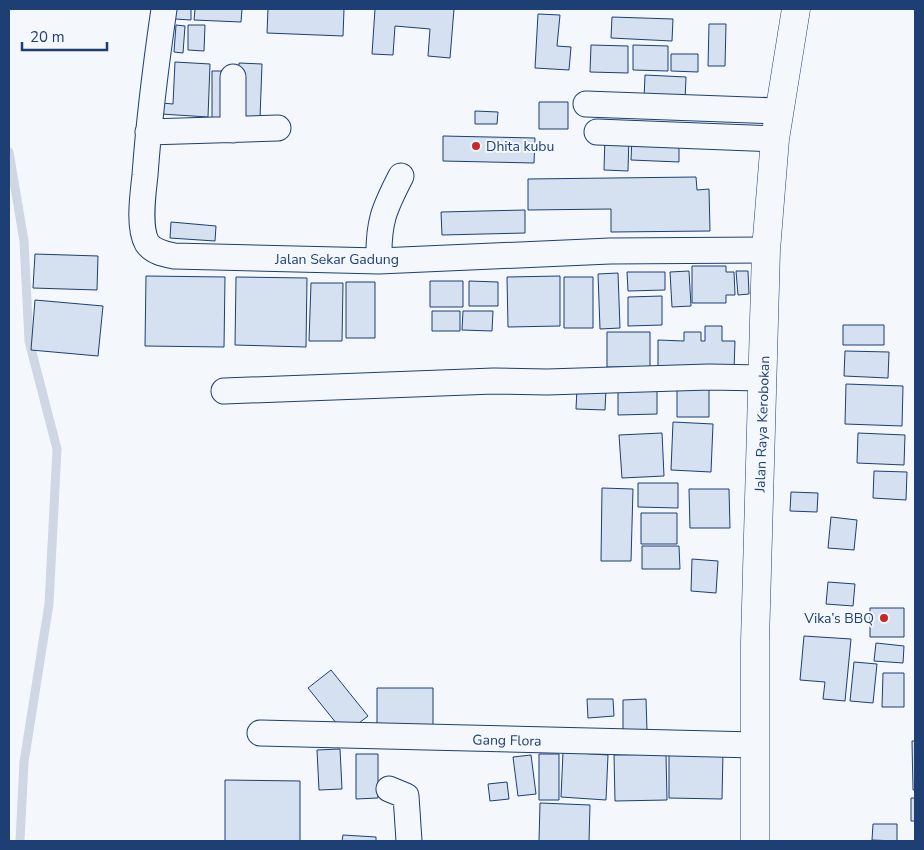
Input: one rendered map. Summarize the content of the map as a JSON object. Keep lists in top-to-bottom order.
{
  "streets": {
    "main road": ["Jalan Raya Kerobokan"],
    "street": ["Jalan Sekar Gadung", "Gang Flora"]
  },
  "crossings": [
    ["Jalan Sekar Gadung", "Jalan Raya Kerobokan"],
    ["Jalan Raya Kerobokan", "Gang Flora"]
  ],
  "places": ["Dhita kubu", "Vika’s BBQ"],
  "scale_bar": "20 m"
}
